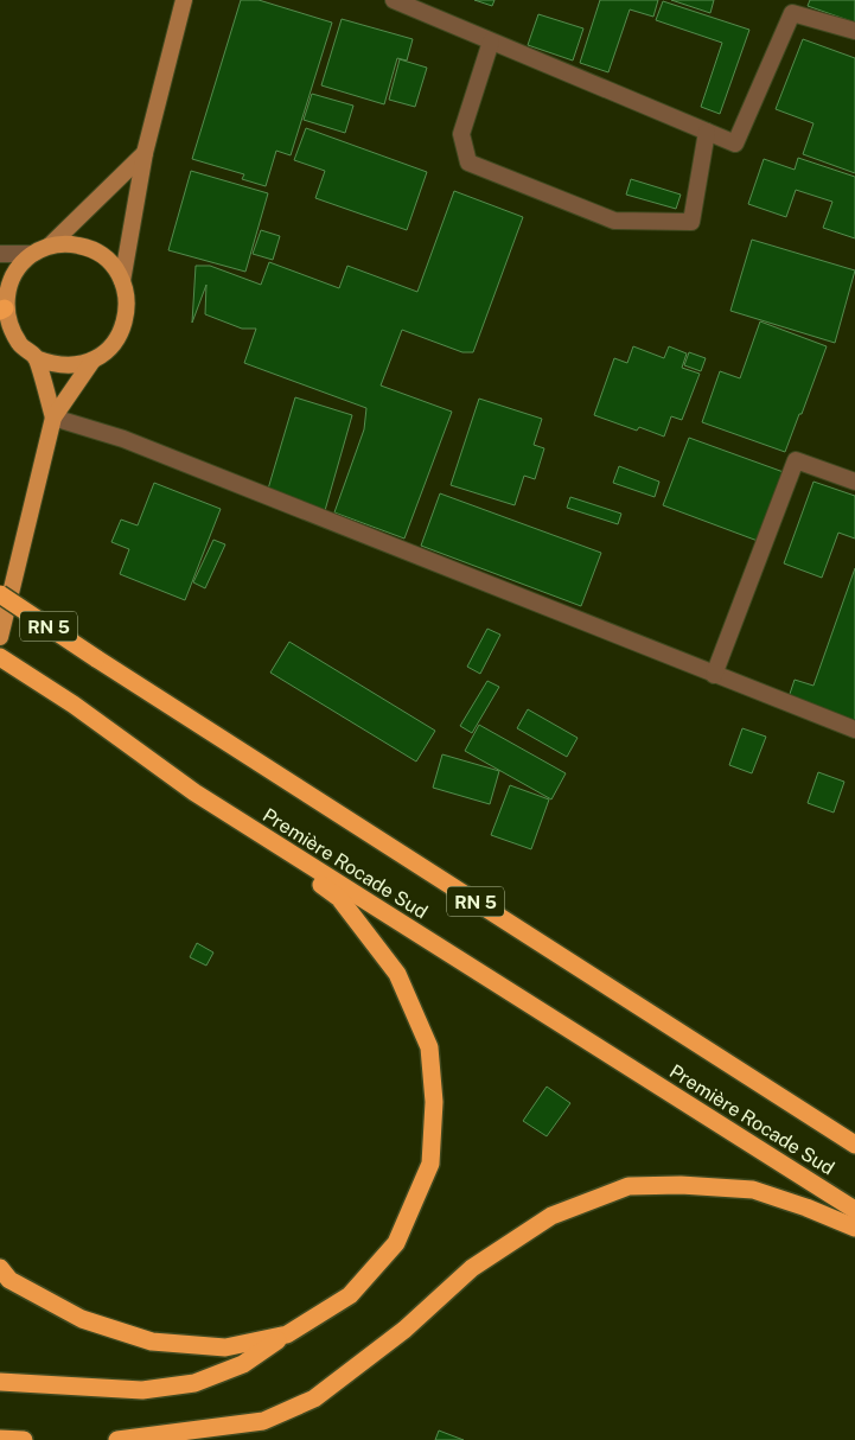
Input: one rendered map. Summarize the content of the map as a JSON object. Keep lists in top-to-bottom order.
{
  "streets": {
    "highway": ["RN 5", "Première Rocade Sud"]
  }
}
